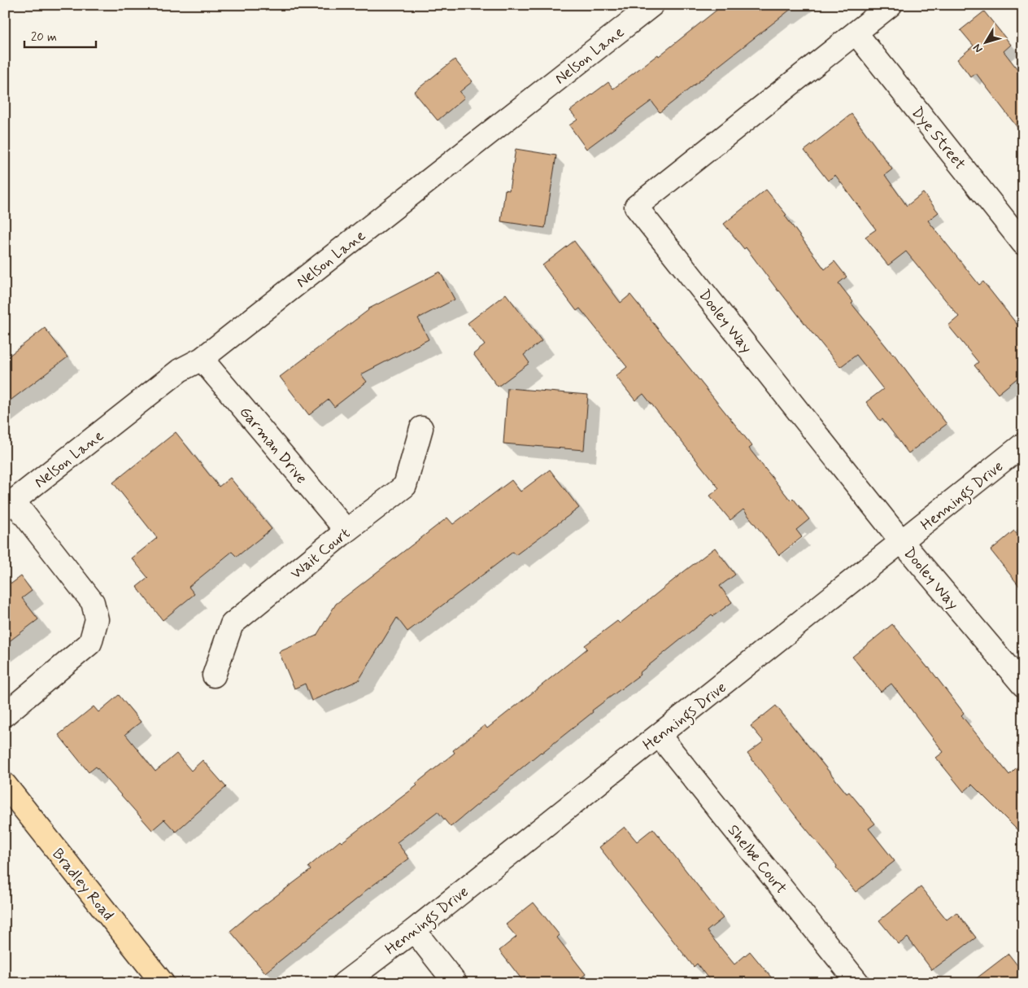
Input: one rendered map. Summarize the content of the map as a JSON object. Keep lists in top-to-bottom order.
{
  "streets": {
    "main road": ["Bradley Road"],
    "street": [
      "Nelson Lane",
      "Dye Street",
      "Dooley Way",
      "Garman Drive",
      "Hennings Drive",
      "Wait Court",
      "Shelbe Court"
    ]
  },
  "crossings": [
    ["Nelson Lane", "Garman Drive"],
    ["Dye Street", "Dooley Way"],
    ["Dooley Way", "Hennings Drive"],
    ["Garman Drive", "Wait Court"],
    ["Hennings Drive", "Shelbe Court"]
  ],
  "scale_bar": "20 m",
  "north": "bottom left"
}
